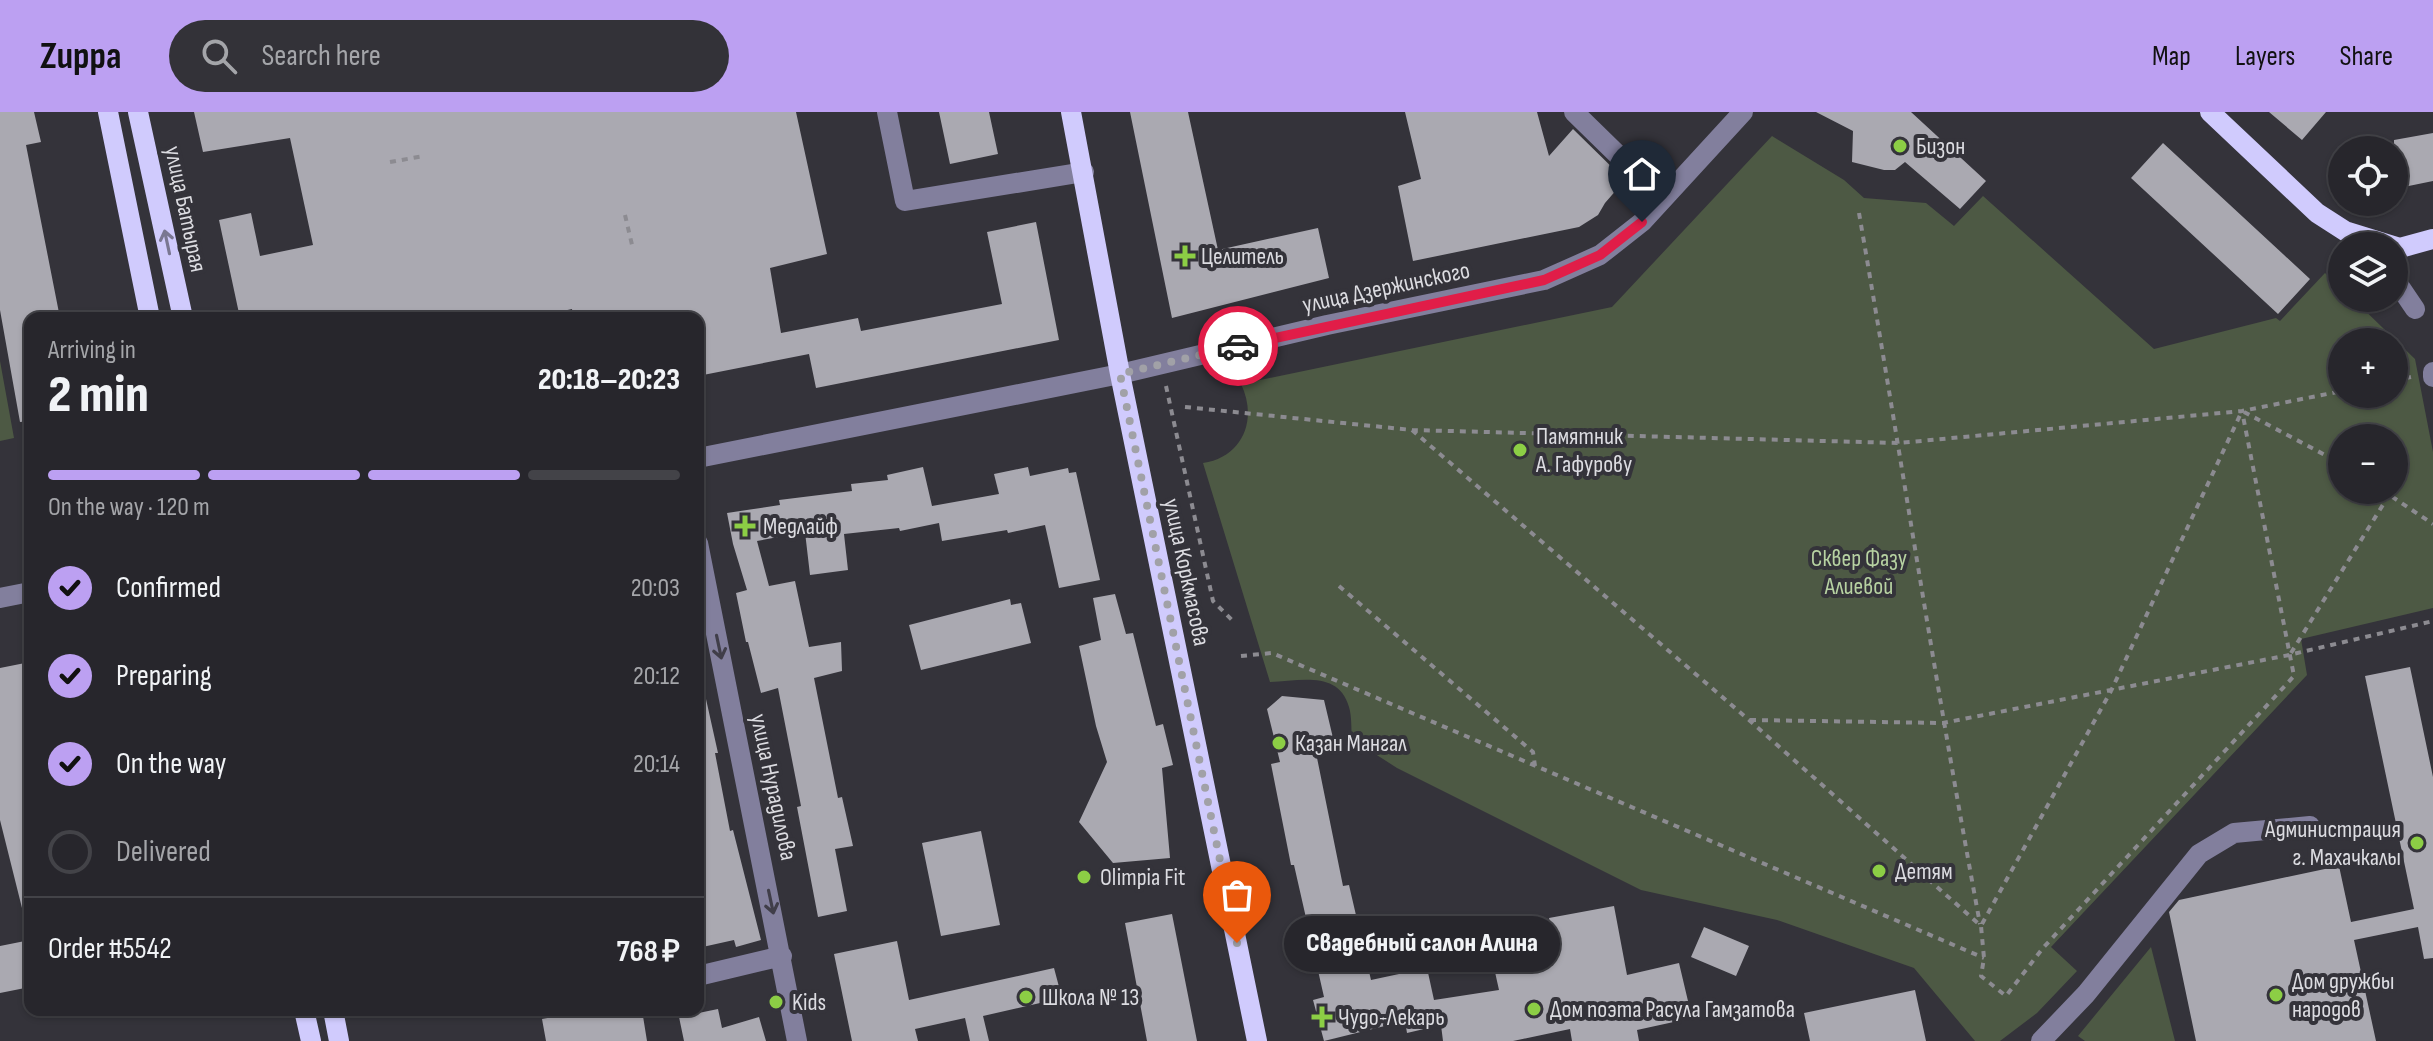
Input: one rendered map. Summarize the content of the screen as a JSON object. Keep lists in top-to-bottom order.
{
  "streets": {
    "main road": ["улица Батырая", "улица Коркмасова"],
    "street": ["улица Дзержинского", "улица Нурадилова"]
  },
  "crossings": [
    ["улица Дзержинского", "улица Коркмасова"]
  ],
  "one_way": ["улица Нурадилова"],
  "parks": ["Сквер Фазу Алиевой"],
  "places": {
    "other": [
      "Бизон",
      "Памятник А. Гафурову",
      "Казан Мангал",
      "Администрация г. Махачкалы",
      "Детям",
      "Olimpia Fit",
      "Свадебный салон Алина",
      "Дом дружбы народов",
      "Школа № 13",
      "Kids",
      "Дом поэта Расула Гамзатова"
    ],
    "health": ["Целитель", "Медлайф", "Чудо-Лекарь"]
  },
  "page": {
    "header": "Zuppa",
    "search": "Search here",
    "nav": ["Map", "Layers", "Share"],
    "map_buttons": ["+", "−"],
    "heading": ["2 min", "Arriving in", "20:18–20:23"],
    "panel": ["Order #5542", "768 ₽"],
    "bar": "On the way · 120 m",
    "list": [
      ["Confirmed", "20:03"],
      ["Preparing", "20:12"],
      ["On the way", "20:14"],
      "Delivered"
    ],
    "bubble": "Свадебный салон Алина"
  }
}
